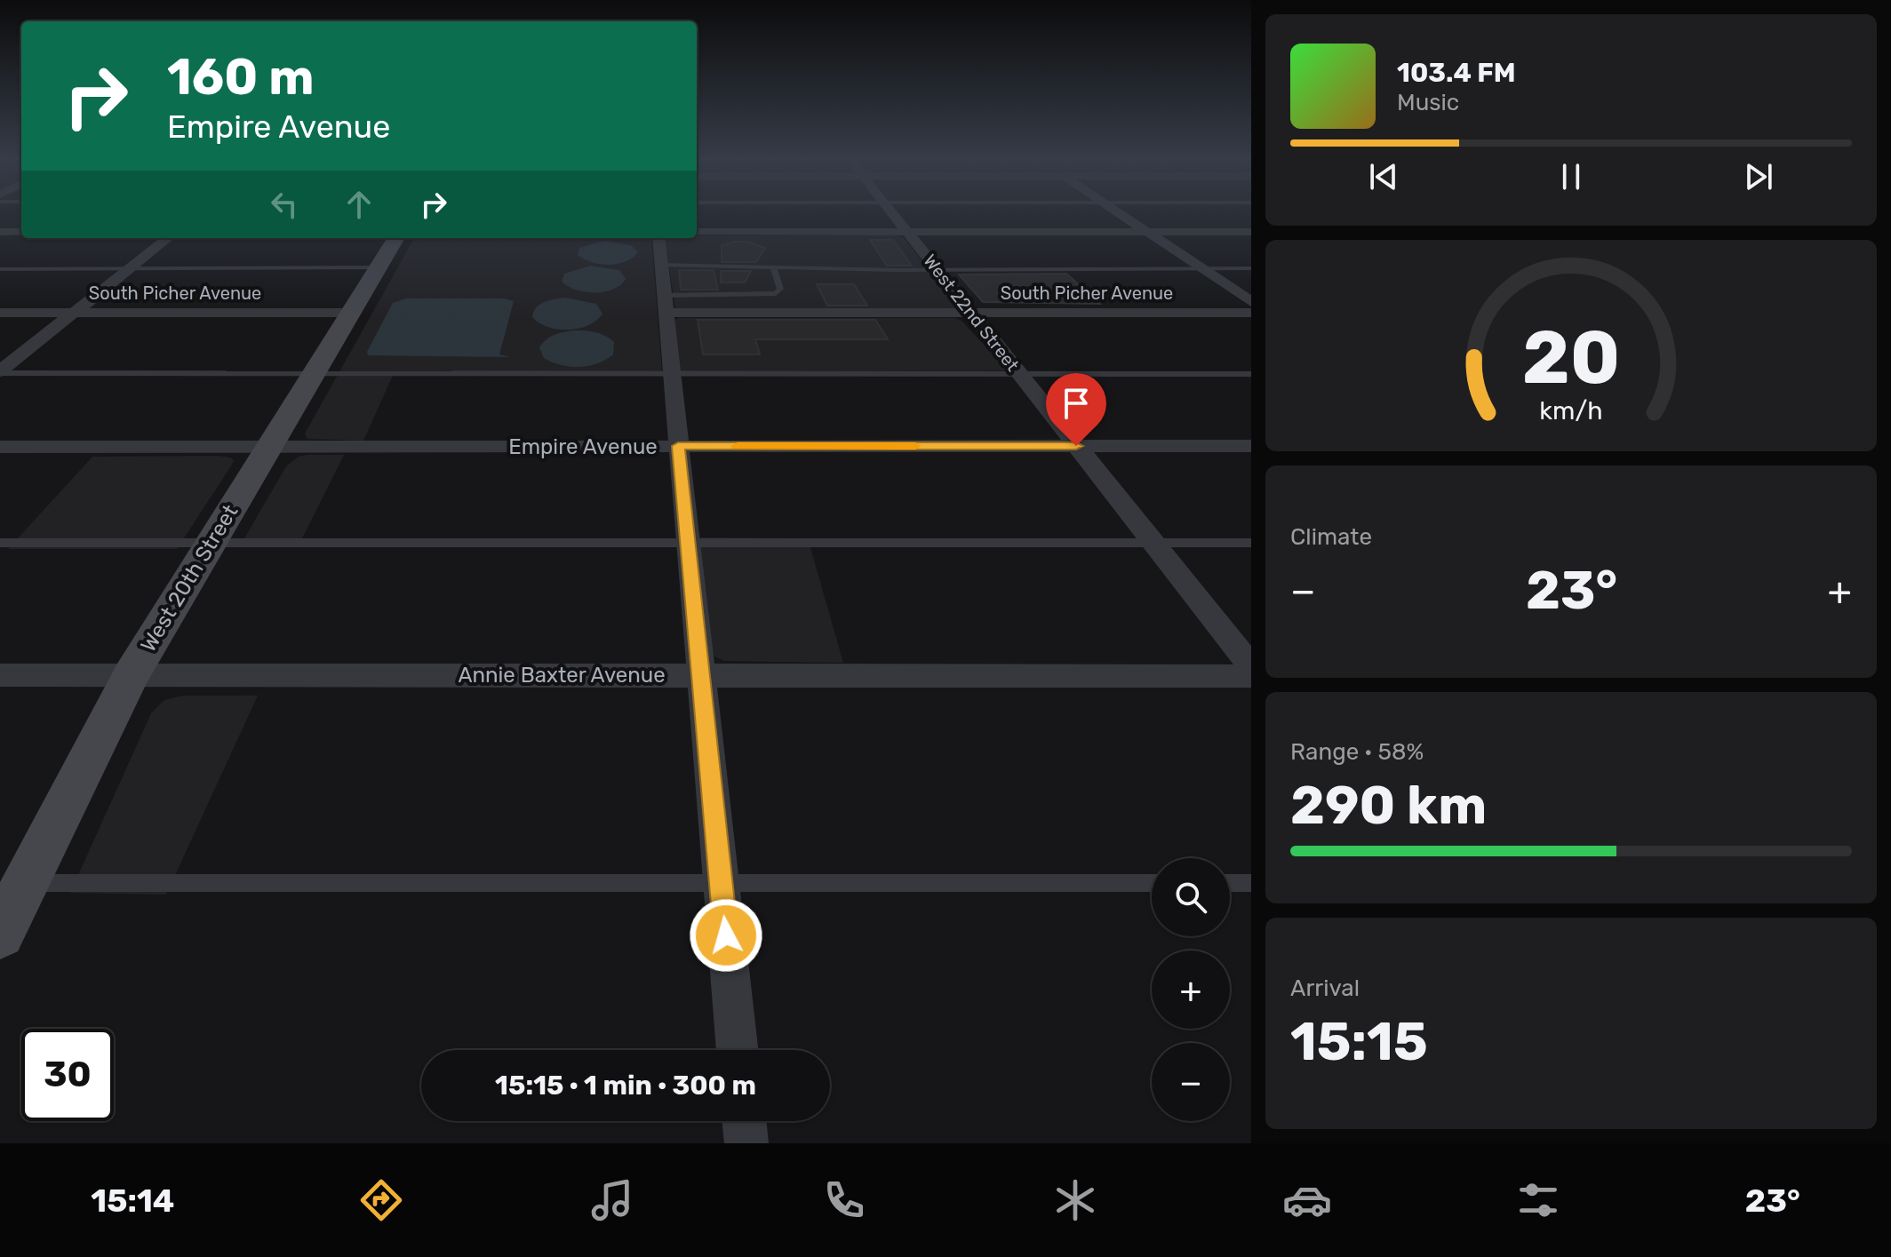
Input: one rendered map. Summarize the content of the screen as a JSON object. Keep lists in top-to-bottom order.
{
  "streets": {
    "main road": ["West 20th Street"],
    "street": [
      "South Picher Avenue",
      "West 22nd Street",
      "Empire Avenue",
      "Annie Baxter Avenue"
    ]
  },
  "crossings": [
    ["South Picher Avenue", "West 22nd Street"],
    ["South Picher Avenue", "West 20th Street"],
    ["West 22nd Street", "Empire Avenue"],
    ["Empire Avenue", "West 20th Street"],
    ["West 20th Street", "Annie Baxter Avenue"]
  ],
  "page": {
    "turn": ["160 m", "Empire Avenue"],
    "song": ["103.4 FM", "Music"],
    "tile": [
      "Climate",
      ["Range · 58%", "290 km"],
      ["Arrival", "15:15"]
    ],
    "heat": ["−", "23°", "+"],
    "map_buttons": ["+", "−"],
    "limit": "30",
    "trip": "15:15 · 1 min · 300 m",
    "tabs": ["15:14", "23°"],
    "gauge": ["20", "km/h"]
  }
}
